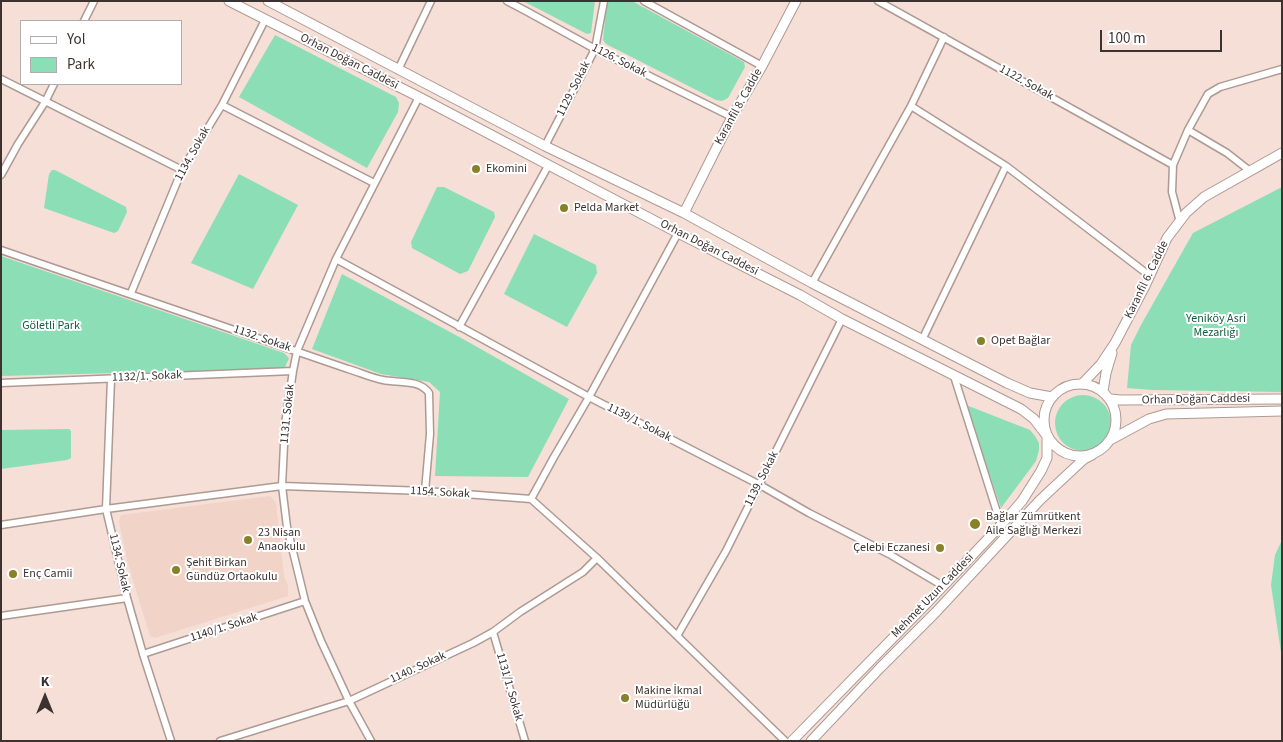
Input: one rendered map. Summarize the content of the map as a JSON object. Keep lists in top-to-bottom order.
{
  "streets": {
    "main road": [
      "Orhan Doğan Caddesi",
      "Karanfil 8. Cadde",
      "Karanfil 6. Cadde",
      "Mehmet Uzun Caddesi"
    ],
    "street": [
      "1126. Sokak",
      "1122. Sokak",
      "1129. Sokak",
      "1134. Sokak",
      "1132. Sokak",
      "1132/1. Sokak",
      "1131. Sokak",
      "1139/1. Sokak",
      "1139. Sokak",
      "1154. Sokak",
      "1140/1. Sokak",
      "1140. Sokak",
      "1131/1. Sokak"
    ]
  },
  "crossings": [
    ["1126. Sokak", "1129. Sokak"],
    ["1126. Sokak", "Karanfil 8. Cadde"],
    ["Orhan Doğan Caddesi", "1134. Sokak"],
    ["Orhan Doğan Caddesi", "1131. Sokak"],
    ["Orhan Doğan Caddesi", "1139. Sokak"],
    ["Orhan Doğan Caddesi", "Mehmet Uzun Caddesi"],
    ["1134. Sokak", "1132. Sokak"],
    ["1134. Sokak", "1132/1. Sokak"],
    ["1134. Sokak", "1154. Sokak"],
    ["1134. Sokak", "1140/1. Sokak"],
    ["1132. Sokak", "1131. Sokak"],
    ["1132. Sokak", "1154. Sokak"],
    ["1132/1. Sokak", "1131. Sokak"],
    ["1131. Sokak", "1139/1. Sokak"],
    ["1131. Sokak", "1154. Sokak"],
    ["1131. Sokak", "1140/1. Sokak"],
    ["1131. Sokak", "1140. Sokak"],
    ["1139/1. Sokak", "1139. Sokak"],
    ["1139/1. Sokak", "Mehmet Uzun Caddesi"],
    ["1140. Sokak", "1131/1. Sokak"]
  ],
  "parks": ["Yeniköy Asri Mezarlığı", "Göletli Park"],
  "places": [
    "Ekomini",
    "Pelda Market",
    "Opet Bağlar",
    "Bağlar Zümrütkent Aile Sağlığı Merkezi",
    "23 Nisan Anaokulu",
    "Çelebi Eczanesi",
    "Şehit Birkan Gündüz Ortaokulu",
    "Enç Camii",
    "Makine İkmal Müdürlüğü"
  ],
  "legend": ["Yol", "Park"],
  "scale_bar": "100 m",
  "north": "top"
}
